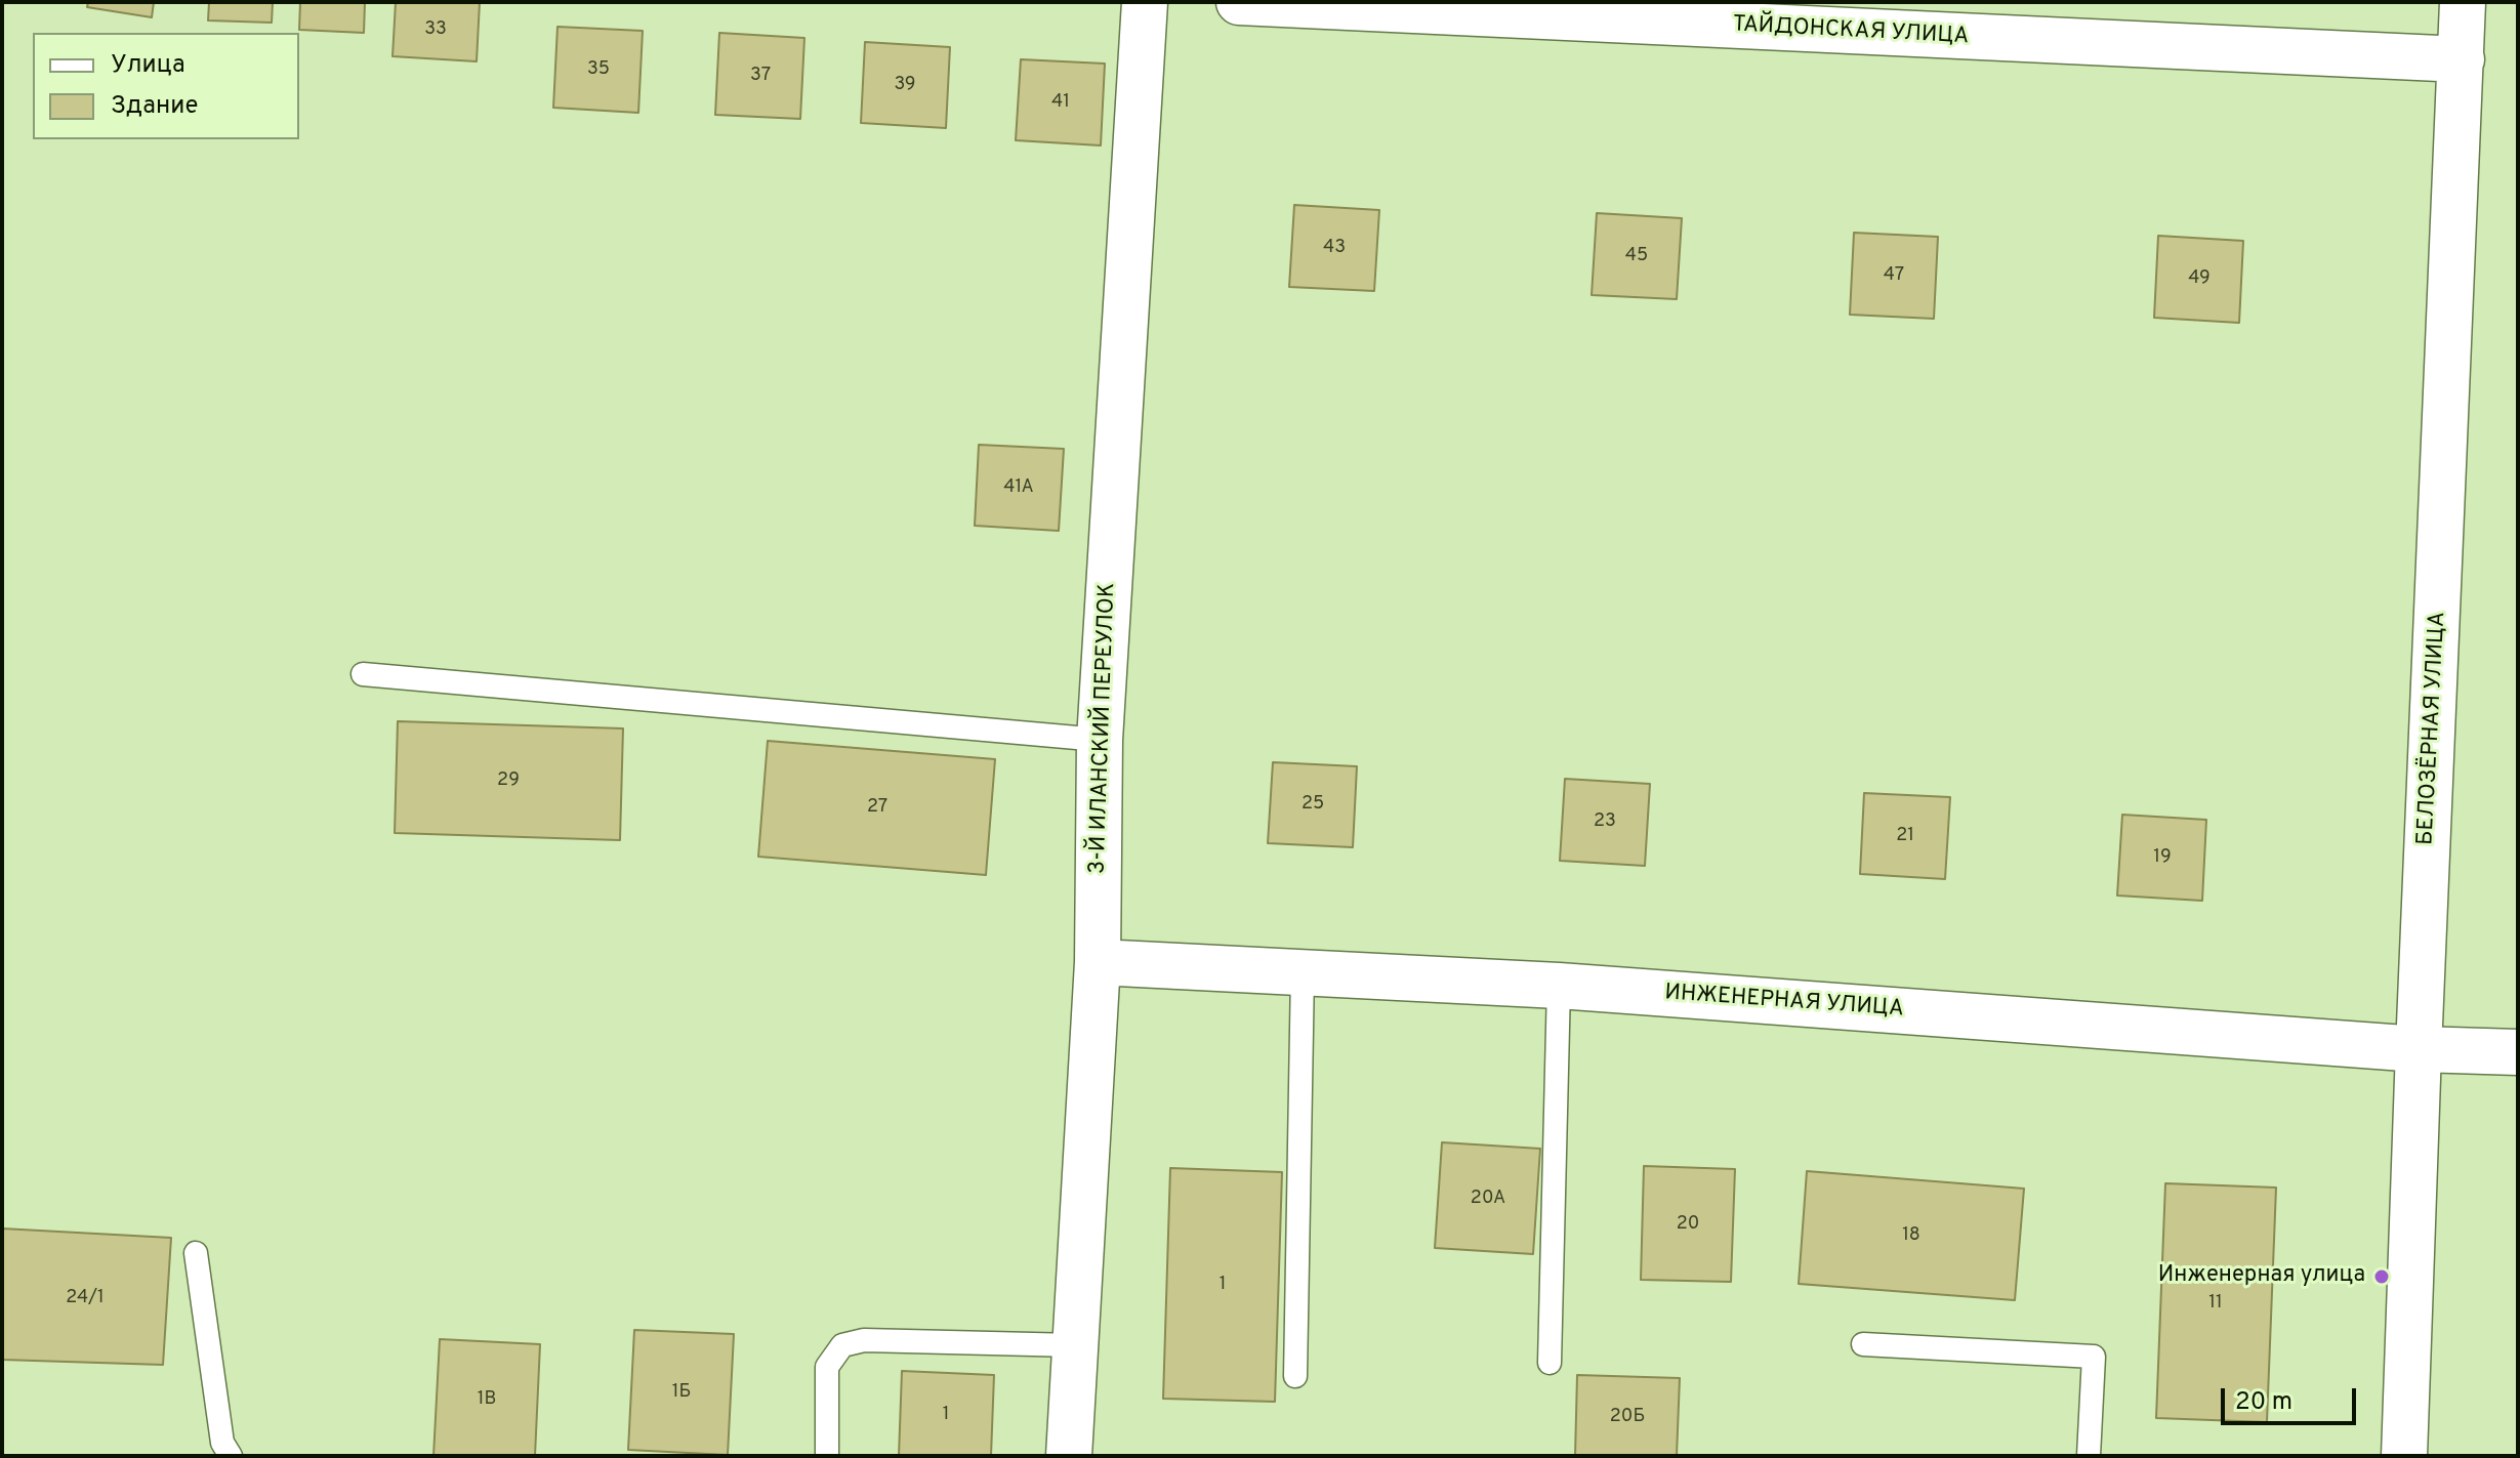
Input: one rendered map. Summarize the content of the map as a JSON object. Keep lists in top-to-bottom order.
{
  "streets": {
    "street": [
      "ТАЙДОНСКАЯ УЛИЦА",
      "3-Й ИЛАНСКИЙ ПЕРЕУЛОК",
      "БЕЛОЗЁРНАЯ УЛИЦА",
      "ИНЖЕНЕРНАЯ УЛИЦА"
    ]
  },
  "crossings": [
    ["ТАЙДОНСКАЯ УЛИЦА", "БЕЛОЗЁРНАЯ УЛИЦА"],
    ["3-Й ИЛАНСКИЙ ПЕРЕУЛОК", "ИНЖЕНЕРНАЯ УЛИЦА"],
    ["БЕЛОЗЁРНАЯ УЛИЦА", "ИНЖЕНЕРНАЯ УЛИЦА"]
  ],
  "places": ["Инженерная улица"],
  "house_numbers": [
    "33",
    "35",
    "37",
    "39",
    "41",
    "43",
    "45",
    "47",
    "49",
    "41А",
    "29",
    "25",
    "27",
    "23",
    "21",
    "19",
    "20А",
    "20",
    "18",
    "1",
    "24/1",
    "11",
    "1Б",
    "1В",
    "1",
    "20Б"
  ],
  "legend": ["Улица", "Здание"],
  "scale_bar": "20 m"
}
